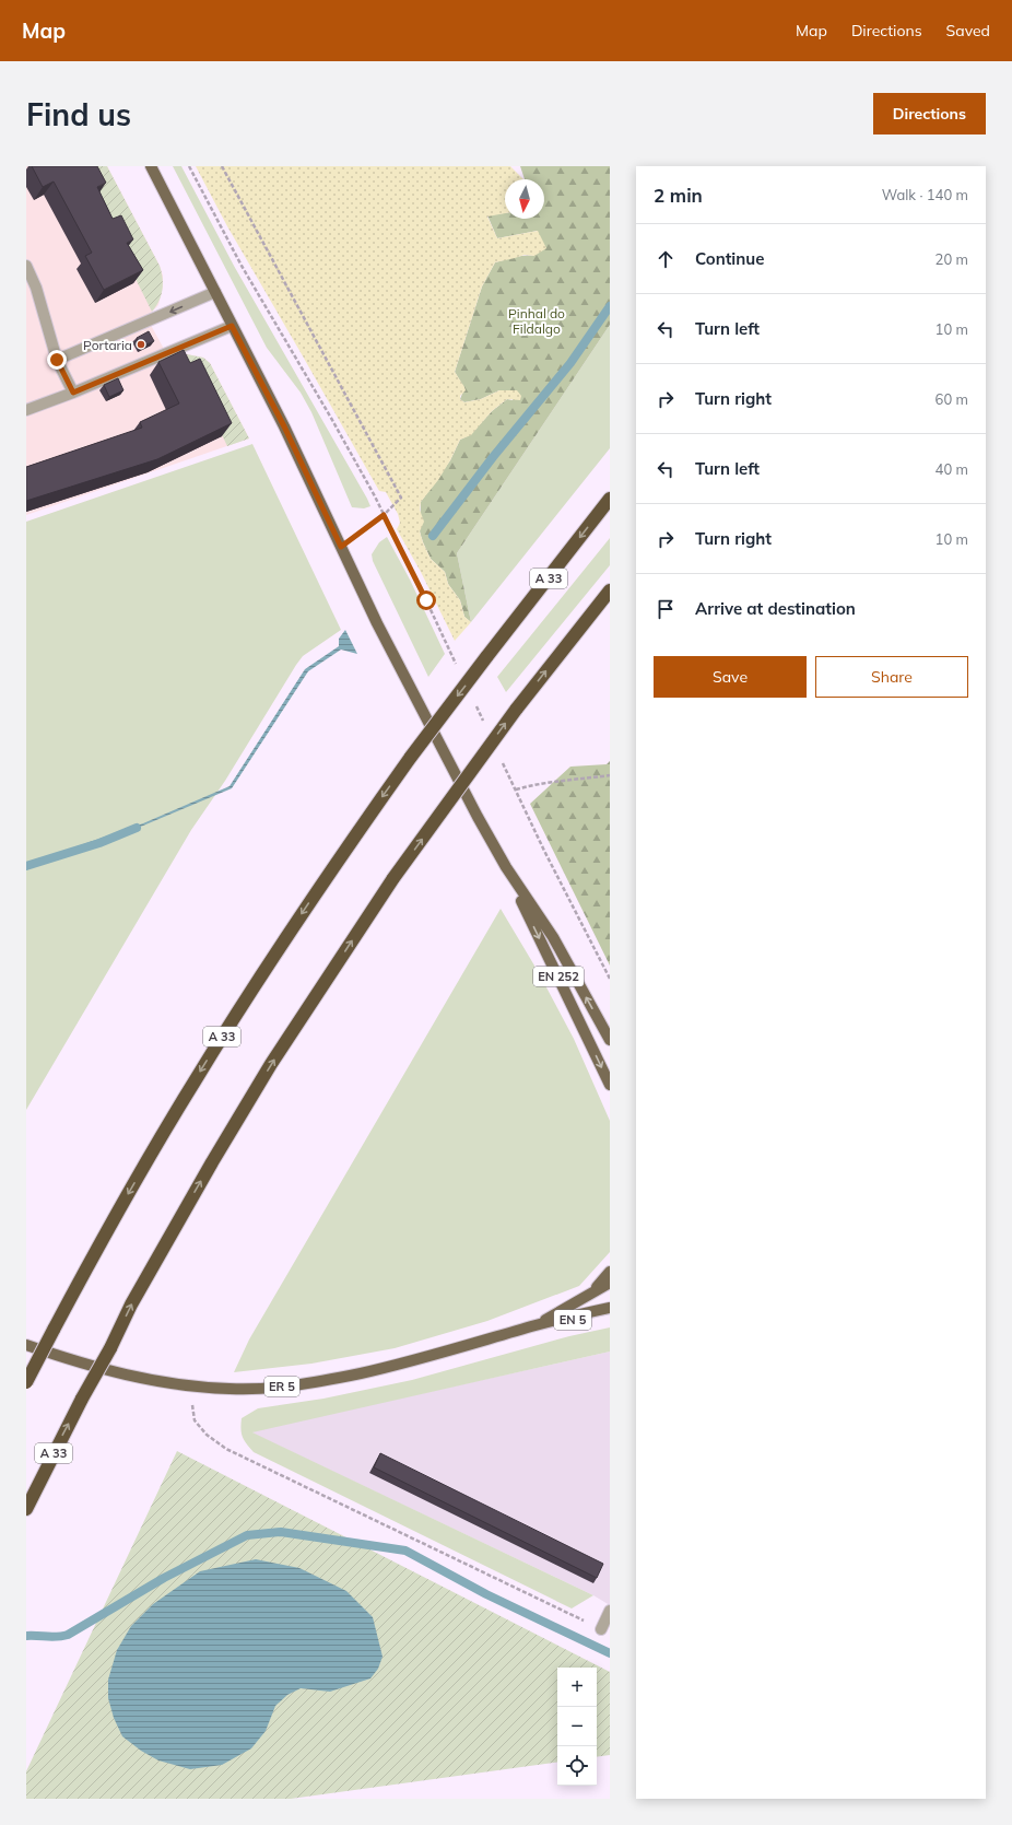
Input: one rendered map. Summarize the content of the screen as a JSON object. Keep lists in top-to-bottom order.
{
  "streets": {
    "highway": ["A 33"],
    "main road": ["EN 252", "EN 5", "ER 5"]
  },
  "crossings": [
    ["EN 5", "ER 5"]
  ],
  "parks": ["Pinhal do Fildalgo"],
  "places": ["Portaria"],
  "north": "bottom",
  "page": {
    "header": "Map",
    "nav": ["Map", "Directions", "Saved"],
    "buttons": [
      "Directions",
      ["Save", "Share"]
    ],
    "title": "Find us",
    "heading": ["2 min", "Walk · 140 m"],
    "list": [
      ["Continue", "20 m"],
      ["Turn left", "10 m"],
      ["Turn right", "60 m"],
      ["Turn left", "40 m"],
      ["Turn right", "10 m"],
      "Arrive at destination"
    ],
    "map_buttons": ["+", "−"]
  }
}
